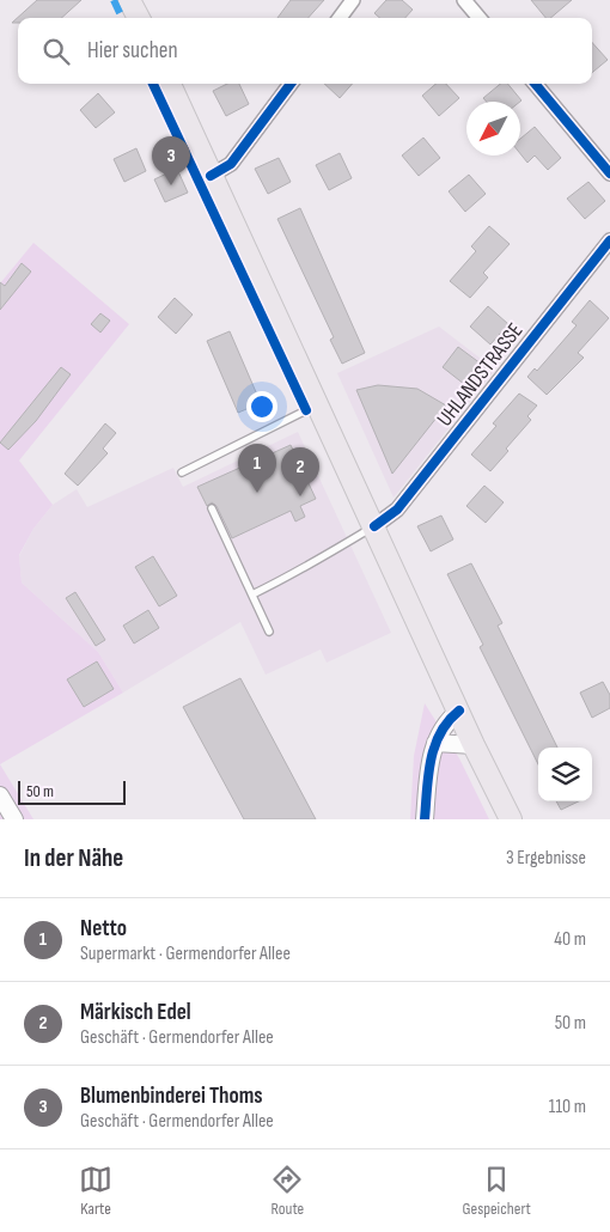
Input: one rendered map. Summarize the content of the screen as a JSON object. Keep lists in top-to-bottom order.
{
  "streets": {
    "street": ["UHLANDSTRASSE"]
  },
  "scale_bar": "50 m",
  "north": "bottom left",
  "page": {
    "search": "Hier suchen",
    "pins": ["3", "1", "2"],
    "scale": "50 m",
    "heading": ["In der Nähe", "3 Ergebnisse"],
    "list": [
      {
        "mark": "1",
        "name": "Netto",
        "note": "Supermarkt · Germendorfer Allee",
        "value": "40 m"
      },
      {
        "mark": "2",
        "name": "Märkisch Edel",
        "note": "Geschäft · Germendorfer Allee",
        "value": "50 m"
      },
      {
        "mark": "3",
        "name": "Blumenbinderei Thoms",
        "note": "Geschäft · Germendorfer Allee",
        "value": "110 m"
      }
    ],
    "nav": ["Karte", "Route", "Gespeichert"]
  }
}
